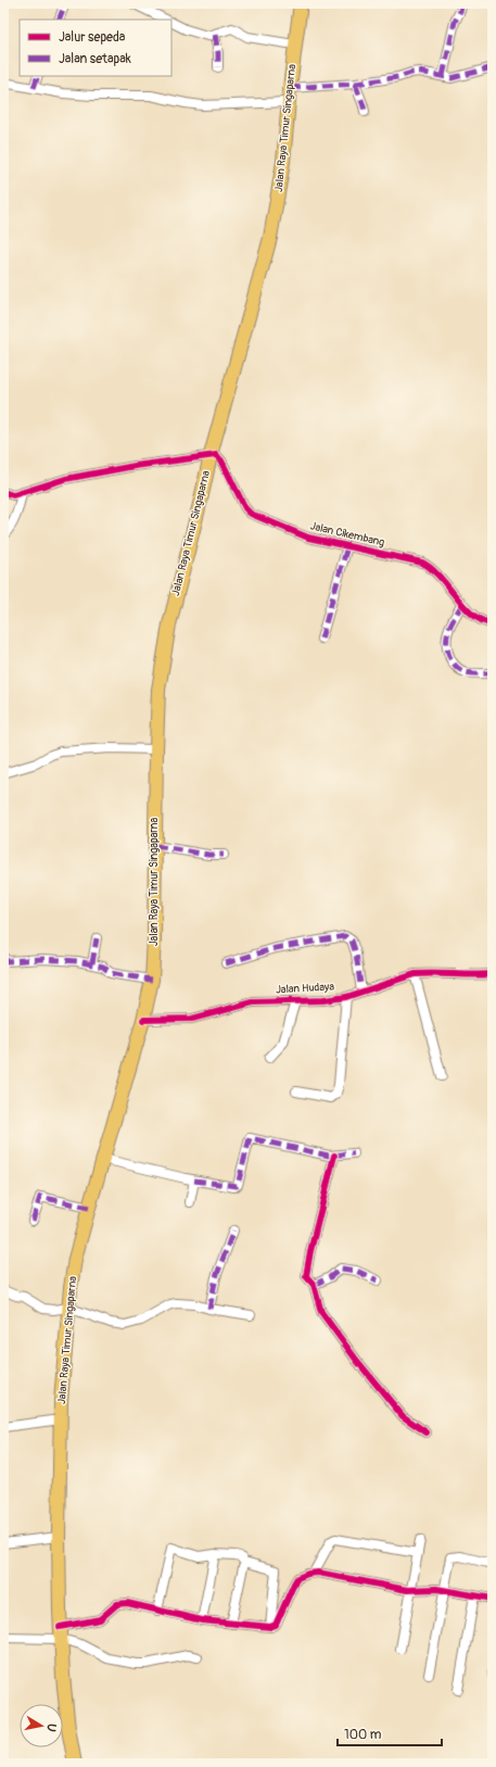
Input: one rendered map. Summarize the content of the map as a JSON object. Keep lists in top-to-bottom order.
{
  "streets": {
    "main road": ["Jalan Raya Timur Singaparna"],
    "street": ["Jalan Cikembang", "Jalan Hudaya"]
  },
  "crossings": [
    ["Jalan Raya Timur Singaparna", "Jalan Cikembang"],
    ["Jalan Raya Timur Singaparna", "Jalan Hudaya"]
  ],
  "legend": ["Jalur sepeda", "Jalan setapak"],
  "scale_bar": "100 m",
  "north": "right"
}
